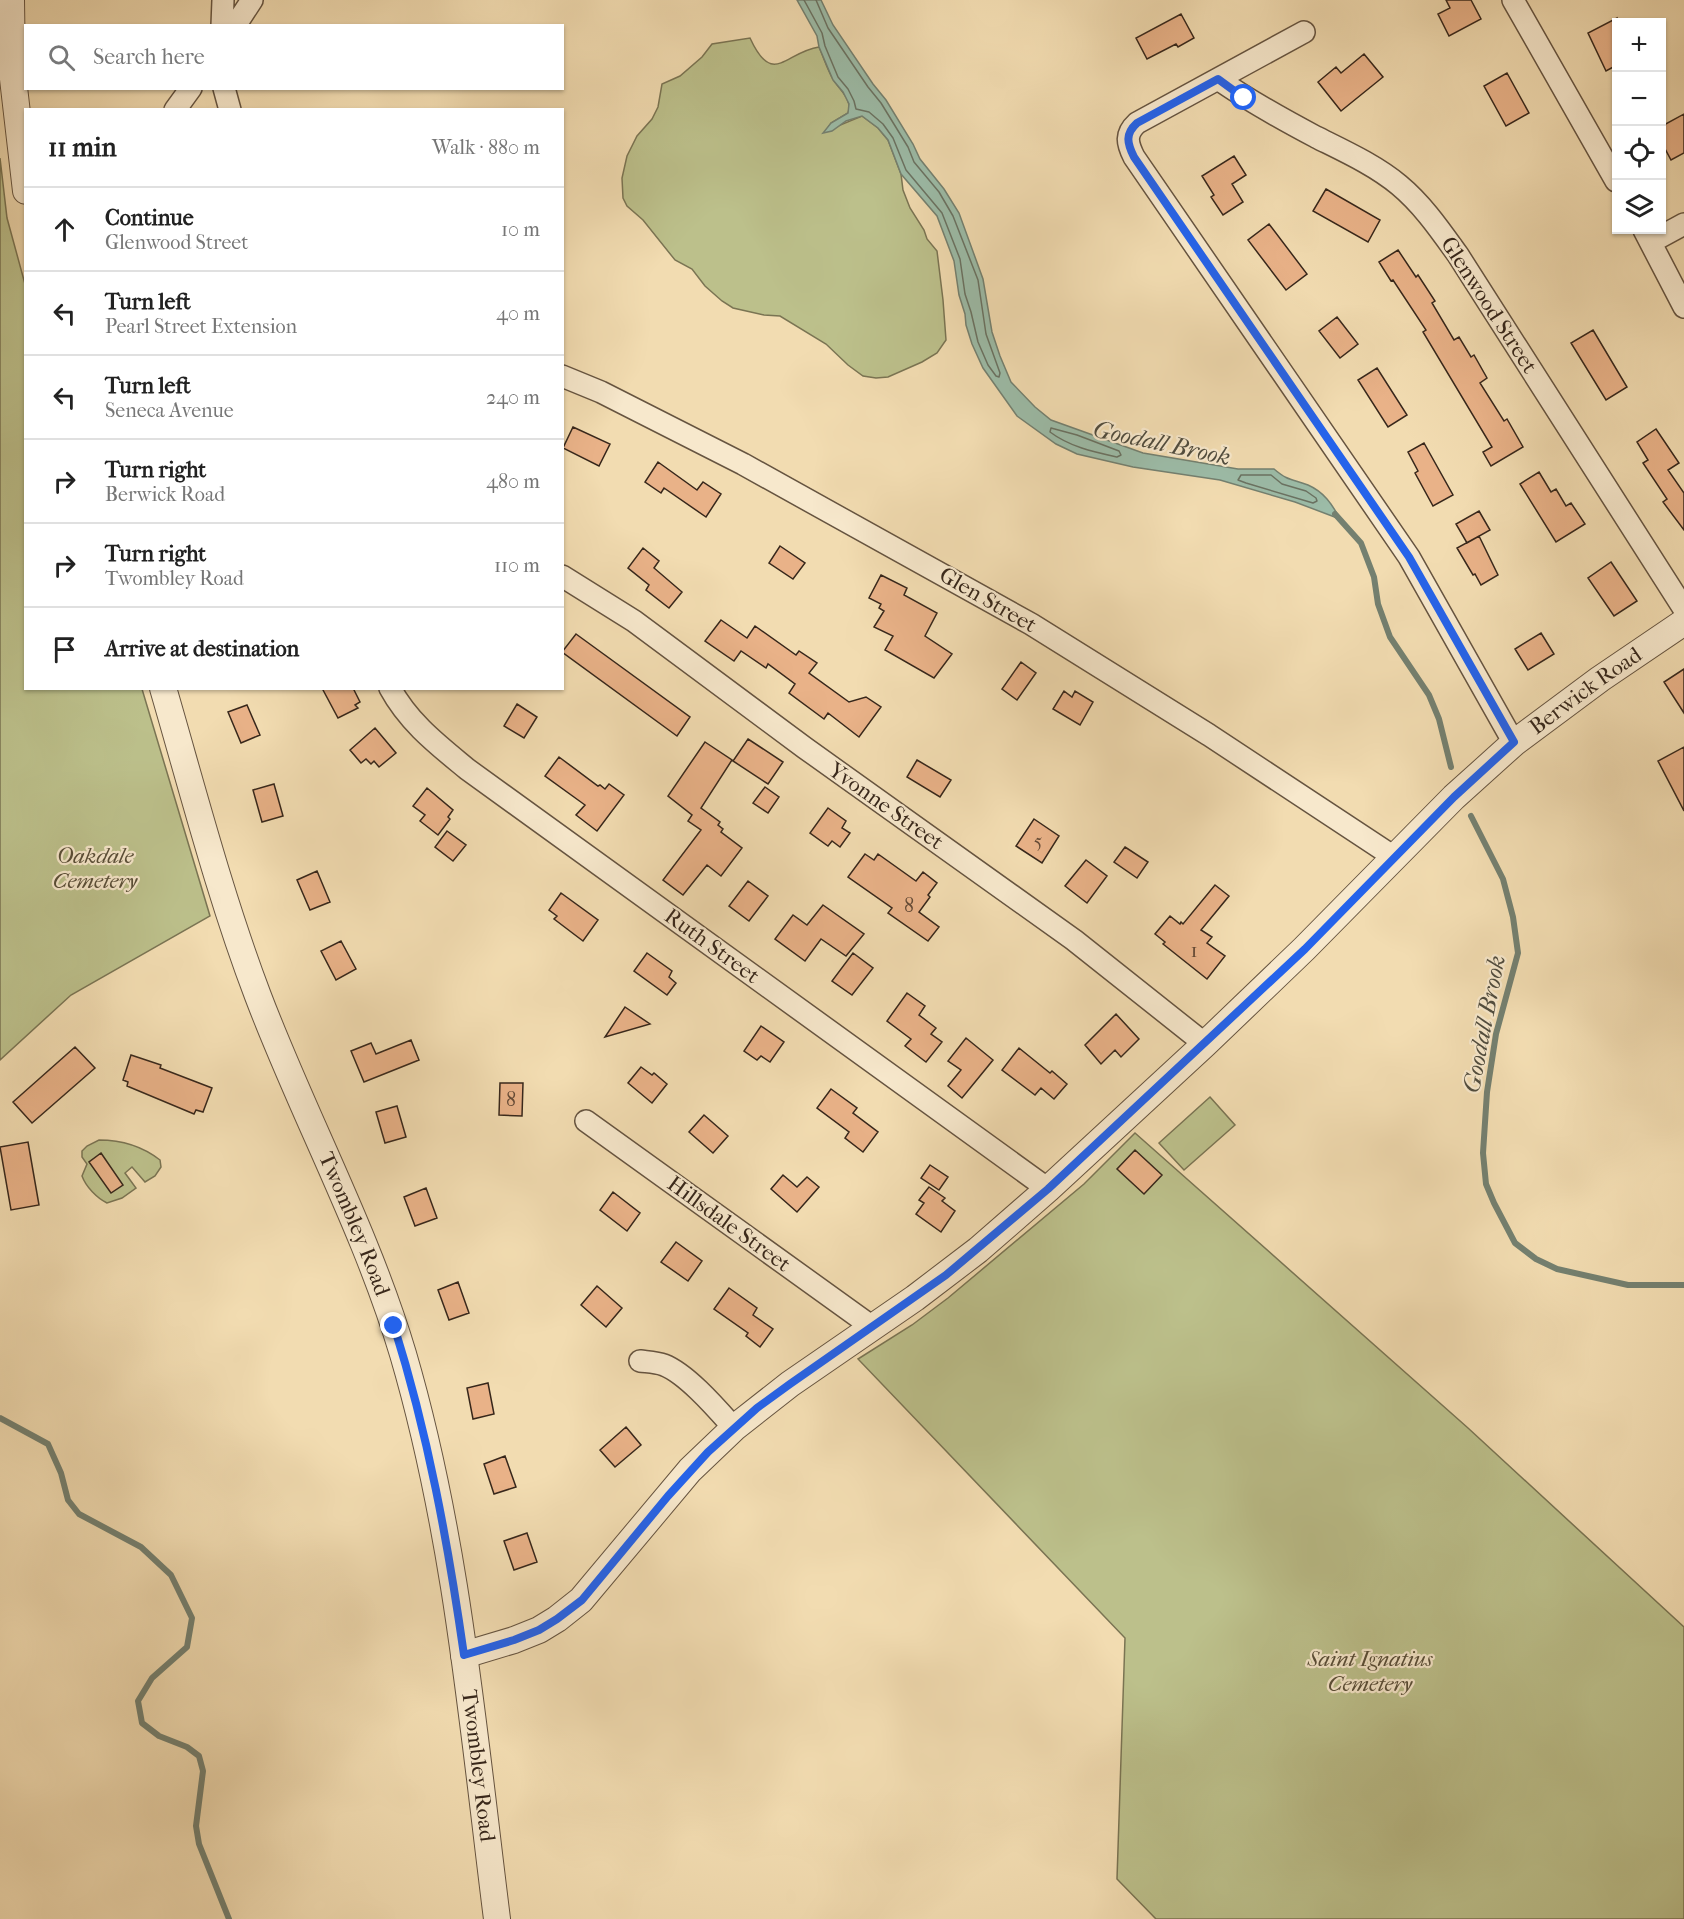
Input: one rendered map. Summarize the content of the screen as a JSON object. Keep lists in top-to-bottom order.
{
  "streets": {
    "street": [
      "Glenwood Street",
      "Glen Street",
      "Berwick Road",
      "Yvonne Street",
      "Ruth Street",
      "Twombley Road",
      "Hillsdale Street"
    ]
  },
  "crossings": [
    ["Glen Street", "Berwick Road"],
    ["Berwick Road", "Yvonne Street"],
    ["Berwick Road", "Ruth Street"],
    ["Berwick Road", "Twombley Road"],
    ["Berwick Road", "Hillsdale Street"]
  ],
  "water": ["Goodall Brook"],
  "parks": ["Oakdale Cemetery", "Saint Ignatius Cemetery"],
  "house_numbers": [
    "5",
    "8",
    "1",
    "8"
  ],
  "page": {
    "map_buttons": ["+", "−"],
    "search": "Search here",
    "heading": ["11 min", "Walk · 880 m"],
    "list": [
      ["Continue", "Glenwood Street", "10 m"],
      ["Turn left", "Pearl Street Extension", "40 m"],
      ["Turn left", "Seneca Avenue", "240 m"],
      ["Turn right", "Berwick Road", "480 m"],
      ["Turn right", "Twombley Road", "110 m"],
      "Arrive at destination"
    ]
  }
}
